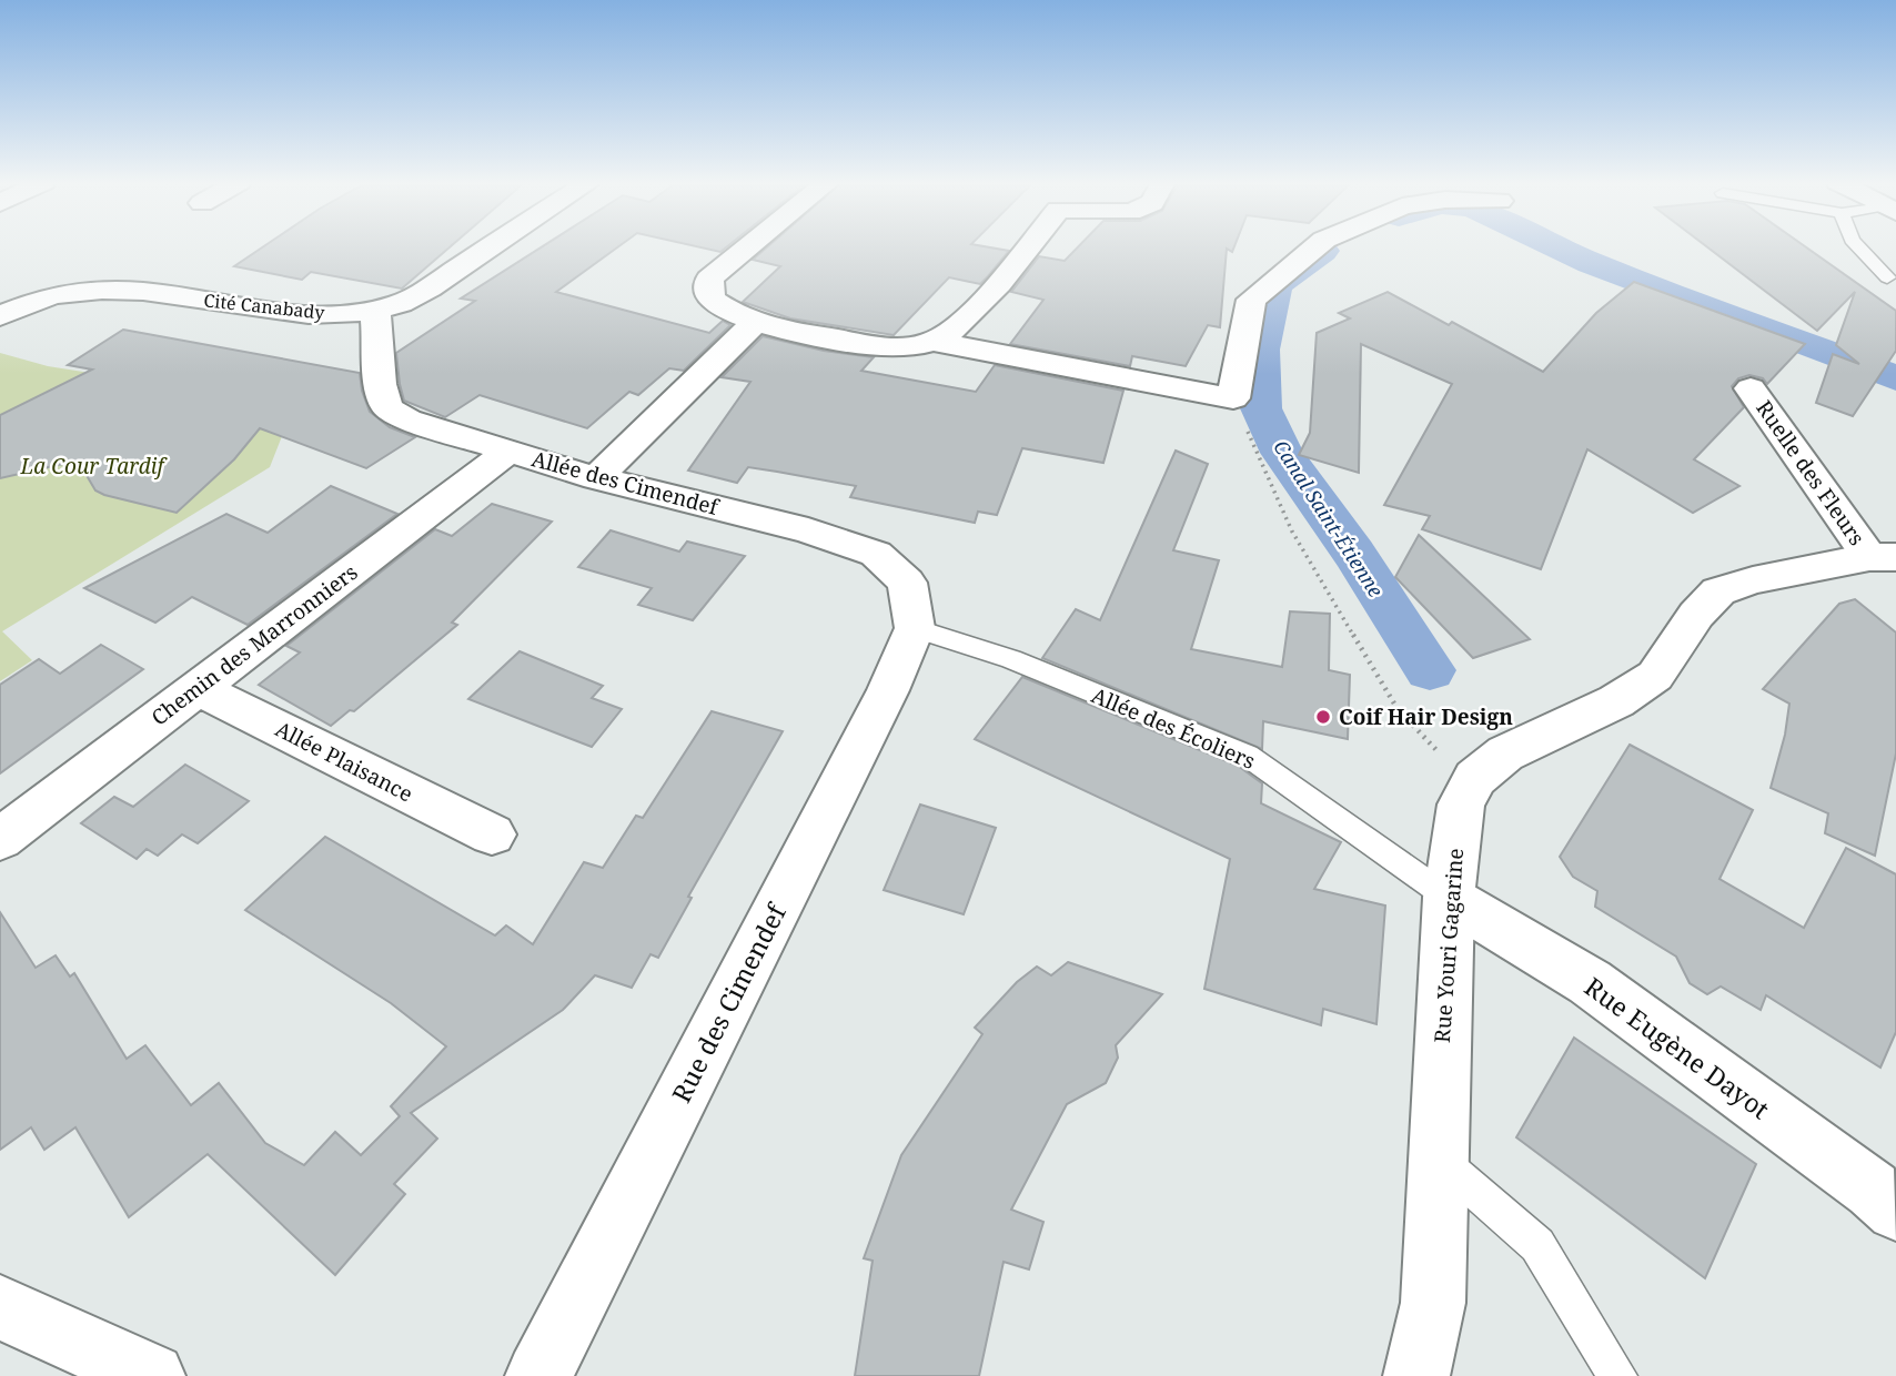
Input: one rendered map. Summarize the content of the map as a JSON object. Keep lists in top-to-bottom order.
{
  "streets": {
    "street": [
      "Cité Canabady",
      "Ruelle des Fleurs",
      "Allée des Cimendef",
      "Chemin des Marronniers",
      "Allée Plaisance",
      "Rue Youri Gagarine",
      "Rue des Cimendef",
      "Rue Eugène Dayot"
    ],
    "lane": ["Allée des Écoliers"]
  },
  "crossings": [
    ["Cité Canabady", "Allée des Cimendef"],
    ["Ruelle des Fleurs", "Rue Youri Gagarine"],
    ["Allée des Cimendef", "Chemin des Marronniers"],
    ["Allée des Cimendef", "Allée des Écoliers"],
    ["Allée des Cimendef", "Rue des Cimendef"],
    ["Chemin des Marronniers", "Allée Plaisance"],
    ["Allée des Écoliers", "Rue Youri Gagarine"],
    ["Allée des Écoliers", "Rue des Cimendef"],
    ["Allée des Écoliers", "Rue Eugène Dayot"],
    ["Rue Youri Gagarine", "Rue Eugène Dayot"]
  ],
  "water": ["Canal Saint-Étienne"],
  "parks": ["La Cour Tardif"],
  "places": ["Coif Hair Design"]
}
